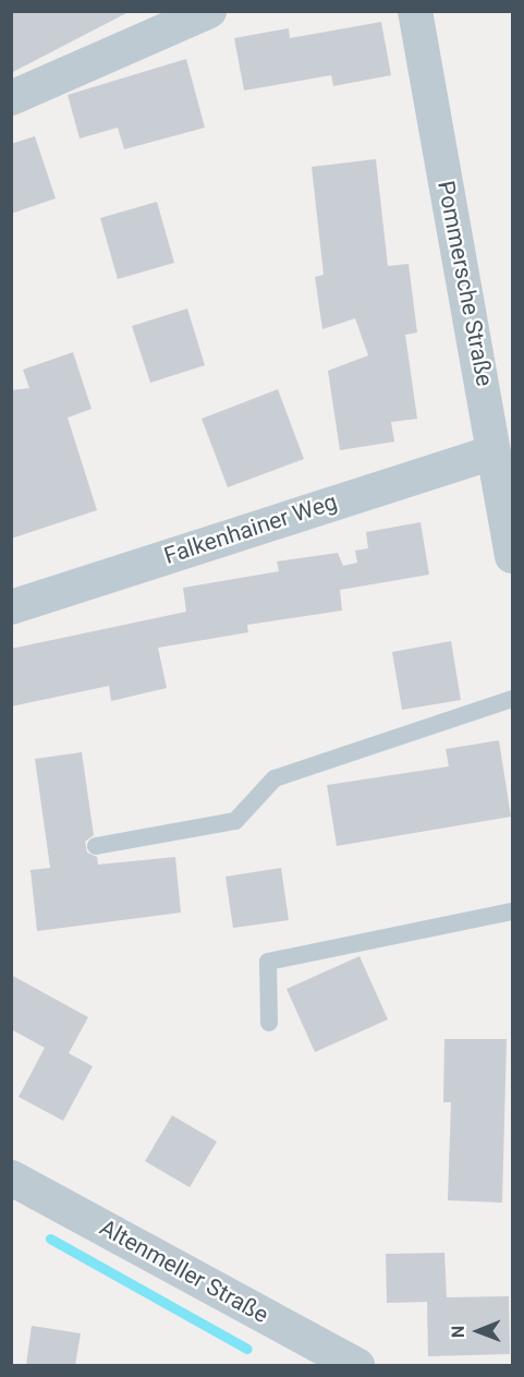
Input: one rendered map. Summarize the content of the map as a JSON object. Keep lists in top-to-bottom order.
{
  "streets": {
    "street": ["Pommersche Straße", "Falkenhainer Weg", "Altenmeller Straße"]
  },
  "crossings": [
    ["Pommersche Straße", "Falkenhainer Weg"]
  ],
  "north": "left"
}
